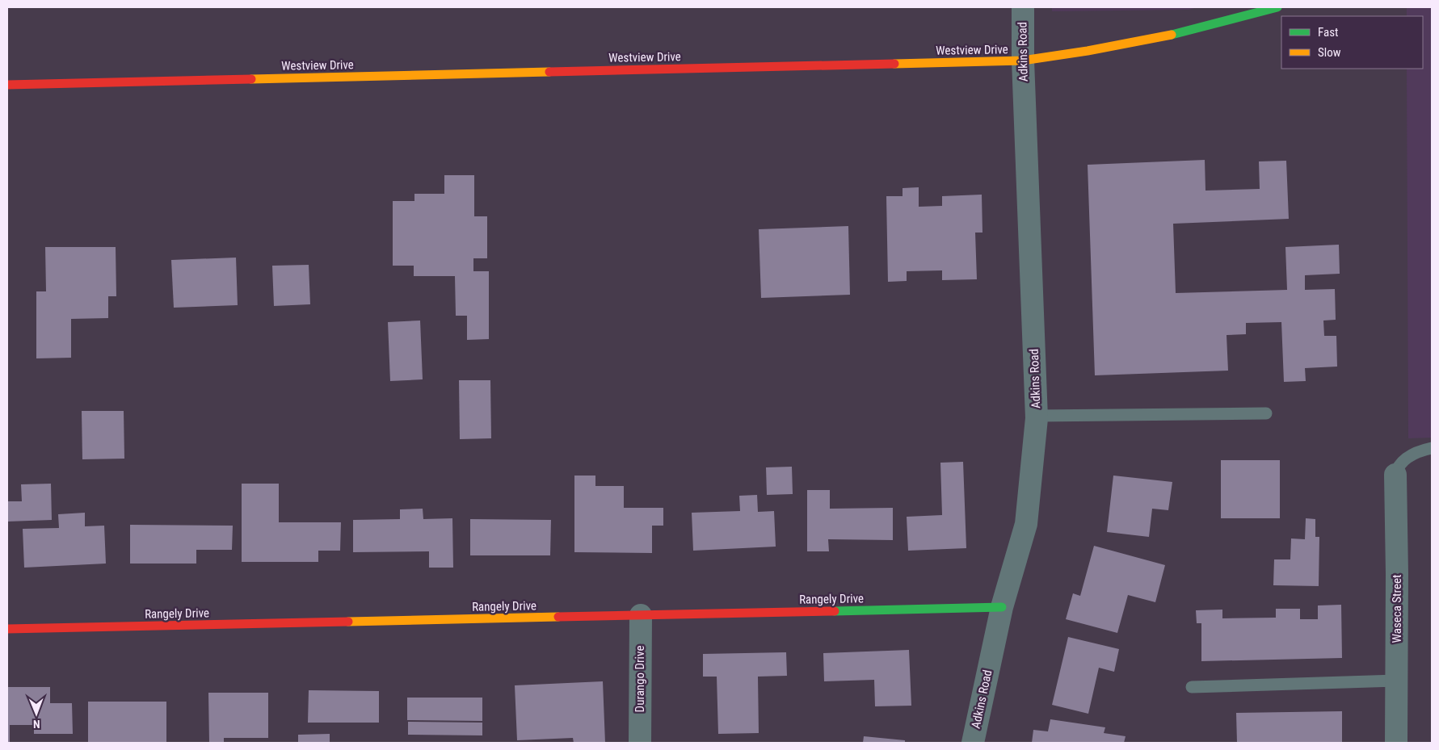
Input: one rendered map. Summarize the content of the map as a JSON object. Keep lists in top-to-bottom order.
{
  "streets": {
    "main road": ["Westview Drive", "Rangely Drive"],
    "street": ["Adkins Road", "Waseca Street", "Durango Drive"]
  },
  "crossings": [
    ["Westview Drive", "Adkins Road"],
    ["Adkins Road", "Rangely Drive"],
    ["Rangely Drive", "Durango Drive"]
  ],
  "legend": ["Fast", "Slow"],
  "north": "bottom"
}
